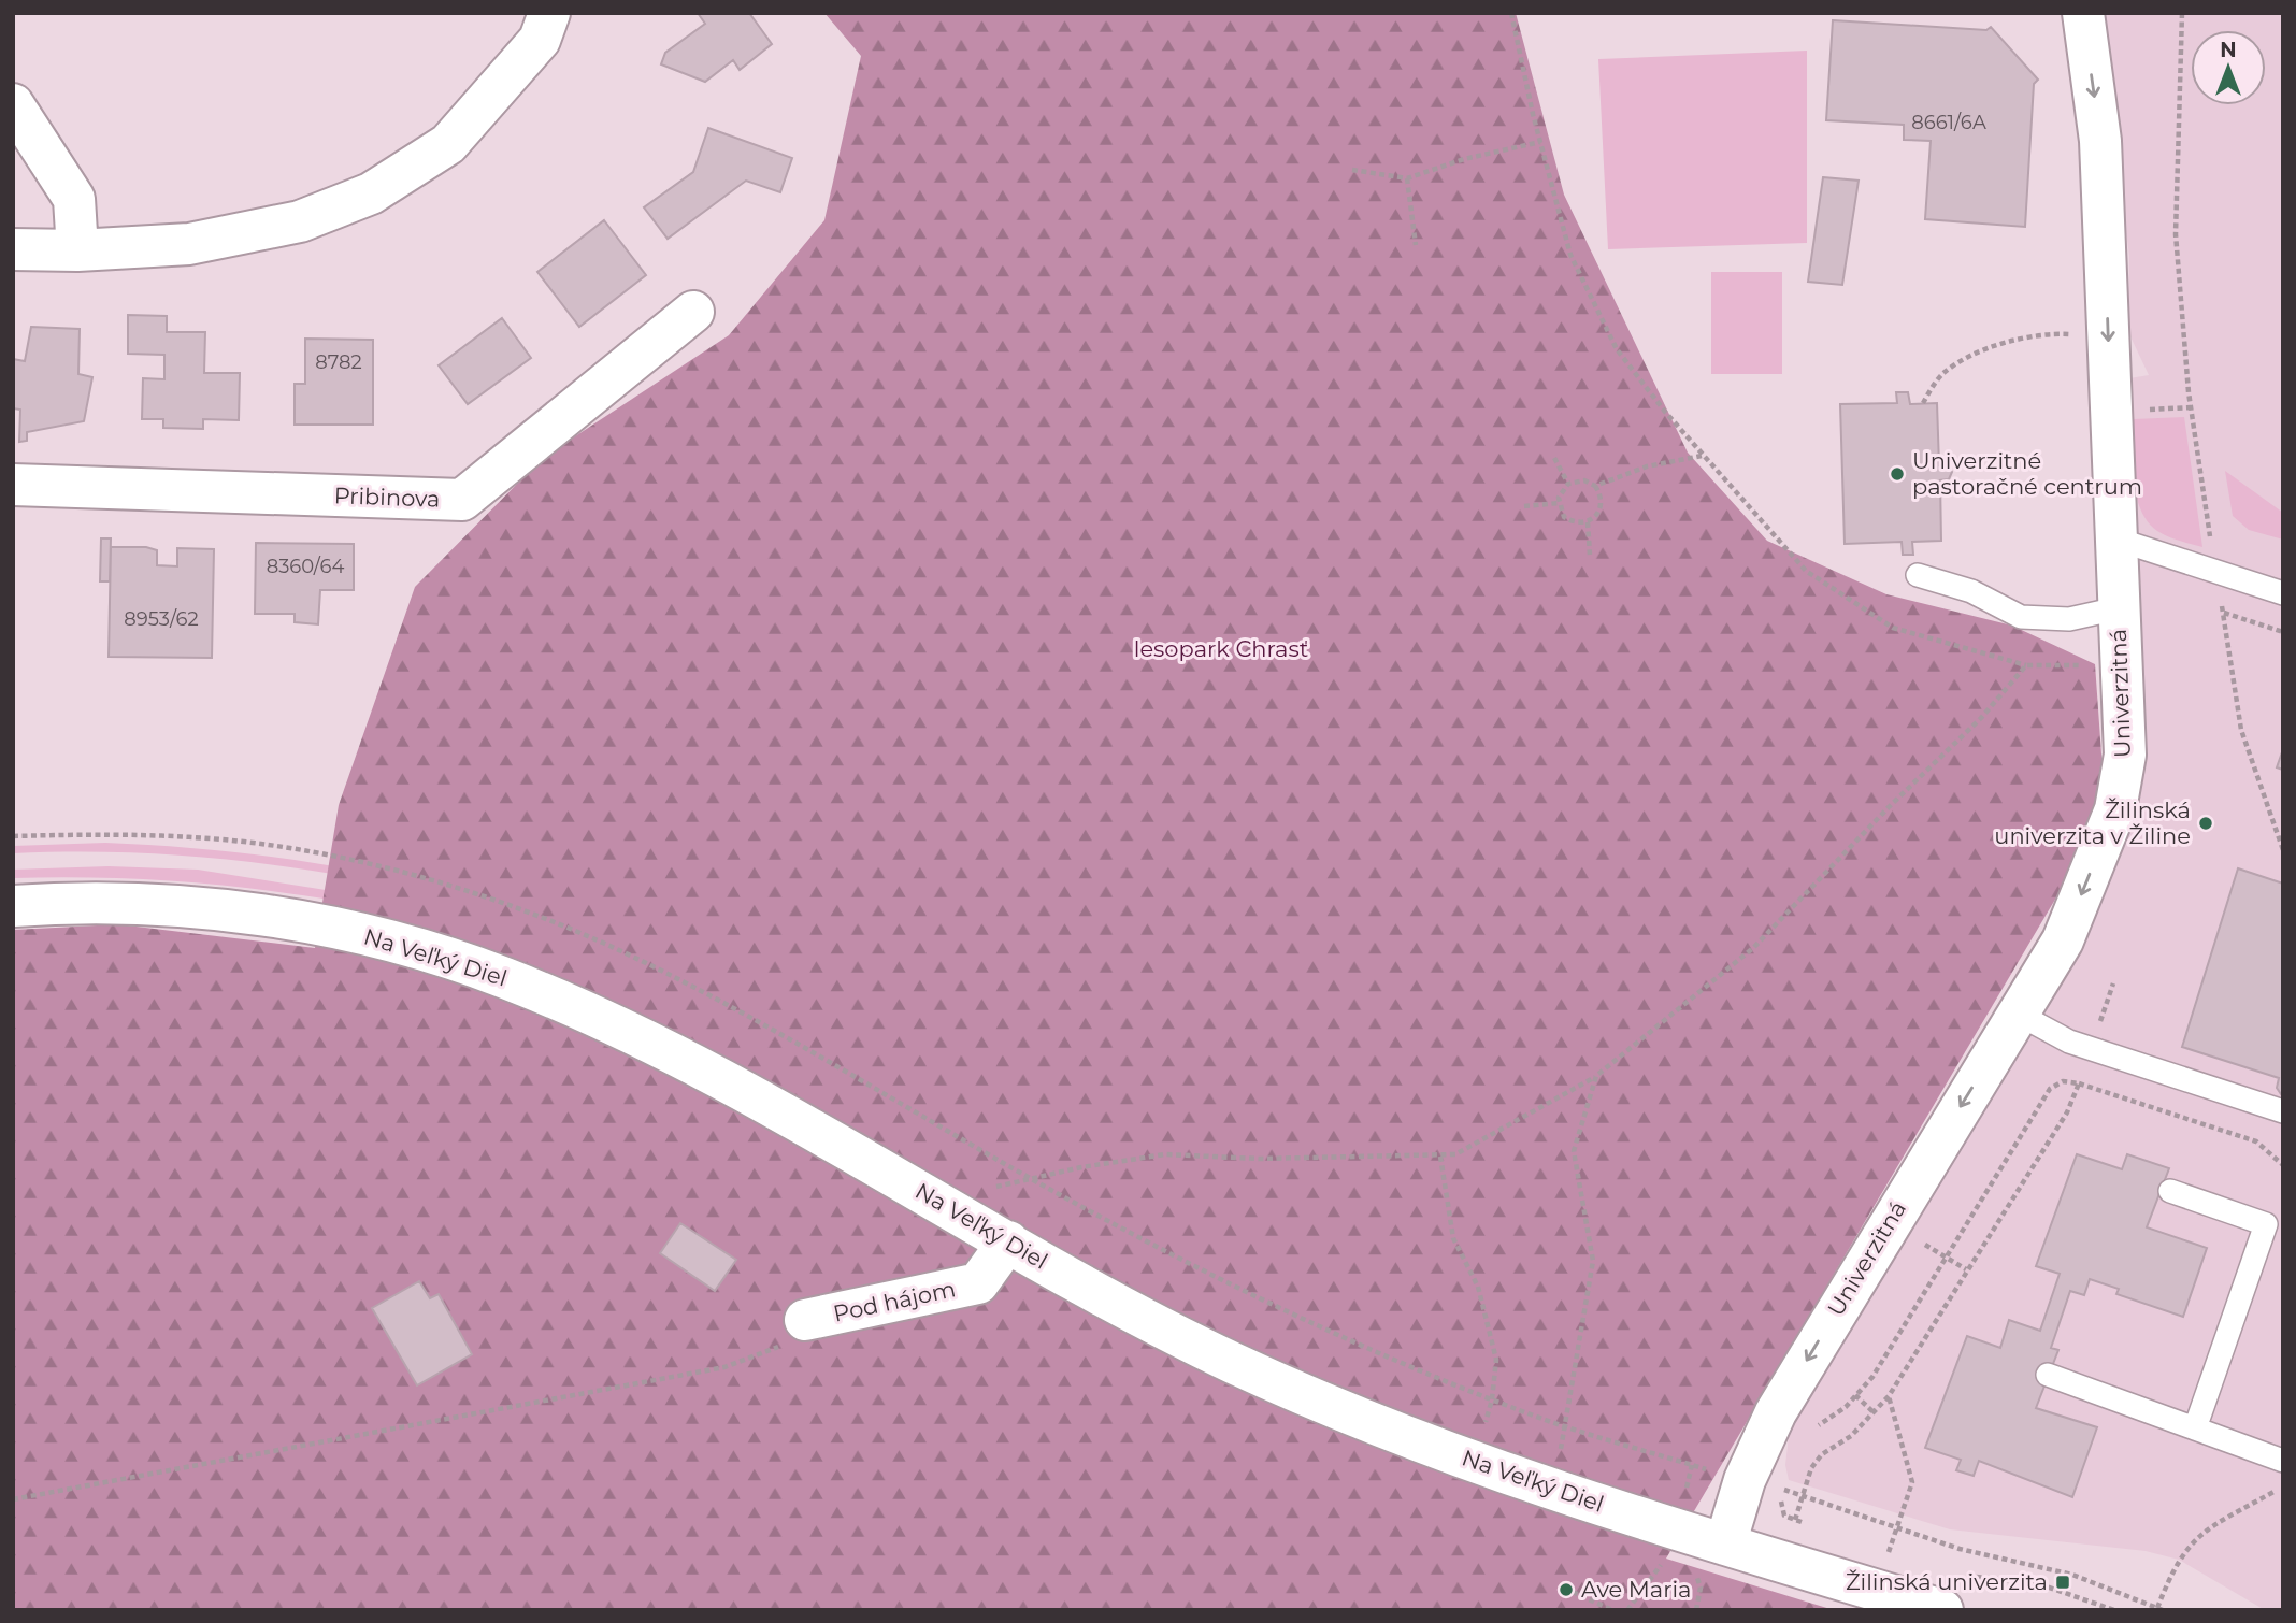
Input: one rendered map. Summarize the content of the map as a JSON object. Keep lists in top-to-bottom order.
{
  "streets": {
    "street": [
      "Pribinova",
      "Univerzitná",
      "Na Veľký Diel",
      "Pod hájom"
    ]
  },
  "crossings": [
    ["Univerzitná", "Na Veľký Diel"],
    ["Na Veľký Diel", "Pod hájom"]
  ],
  "one_way": ["Univerzitná"],
  "parks": ["lesopark Chrasť"],
  "places": {
    "other": ["Univerzitné pastoračné centrum", "Žilinská univerzita v Žiline", "Ave Maria"],
    "transit": ["Žilinská univerzita"]
  },
  "house_numbers": [
    "8661/6A",
    "8782",
    "8360/64",
    "8953/62"
  ],
  "north": "top"
}
